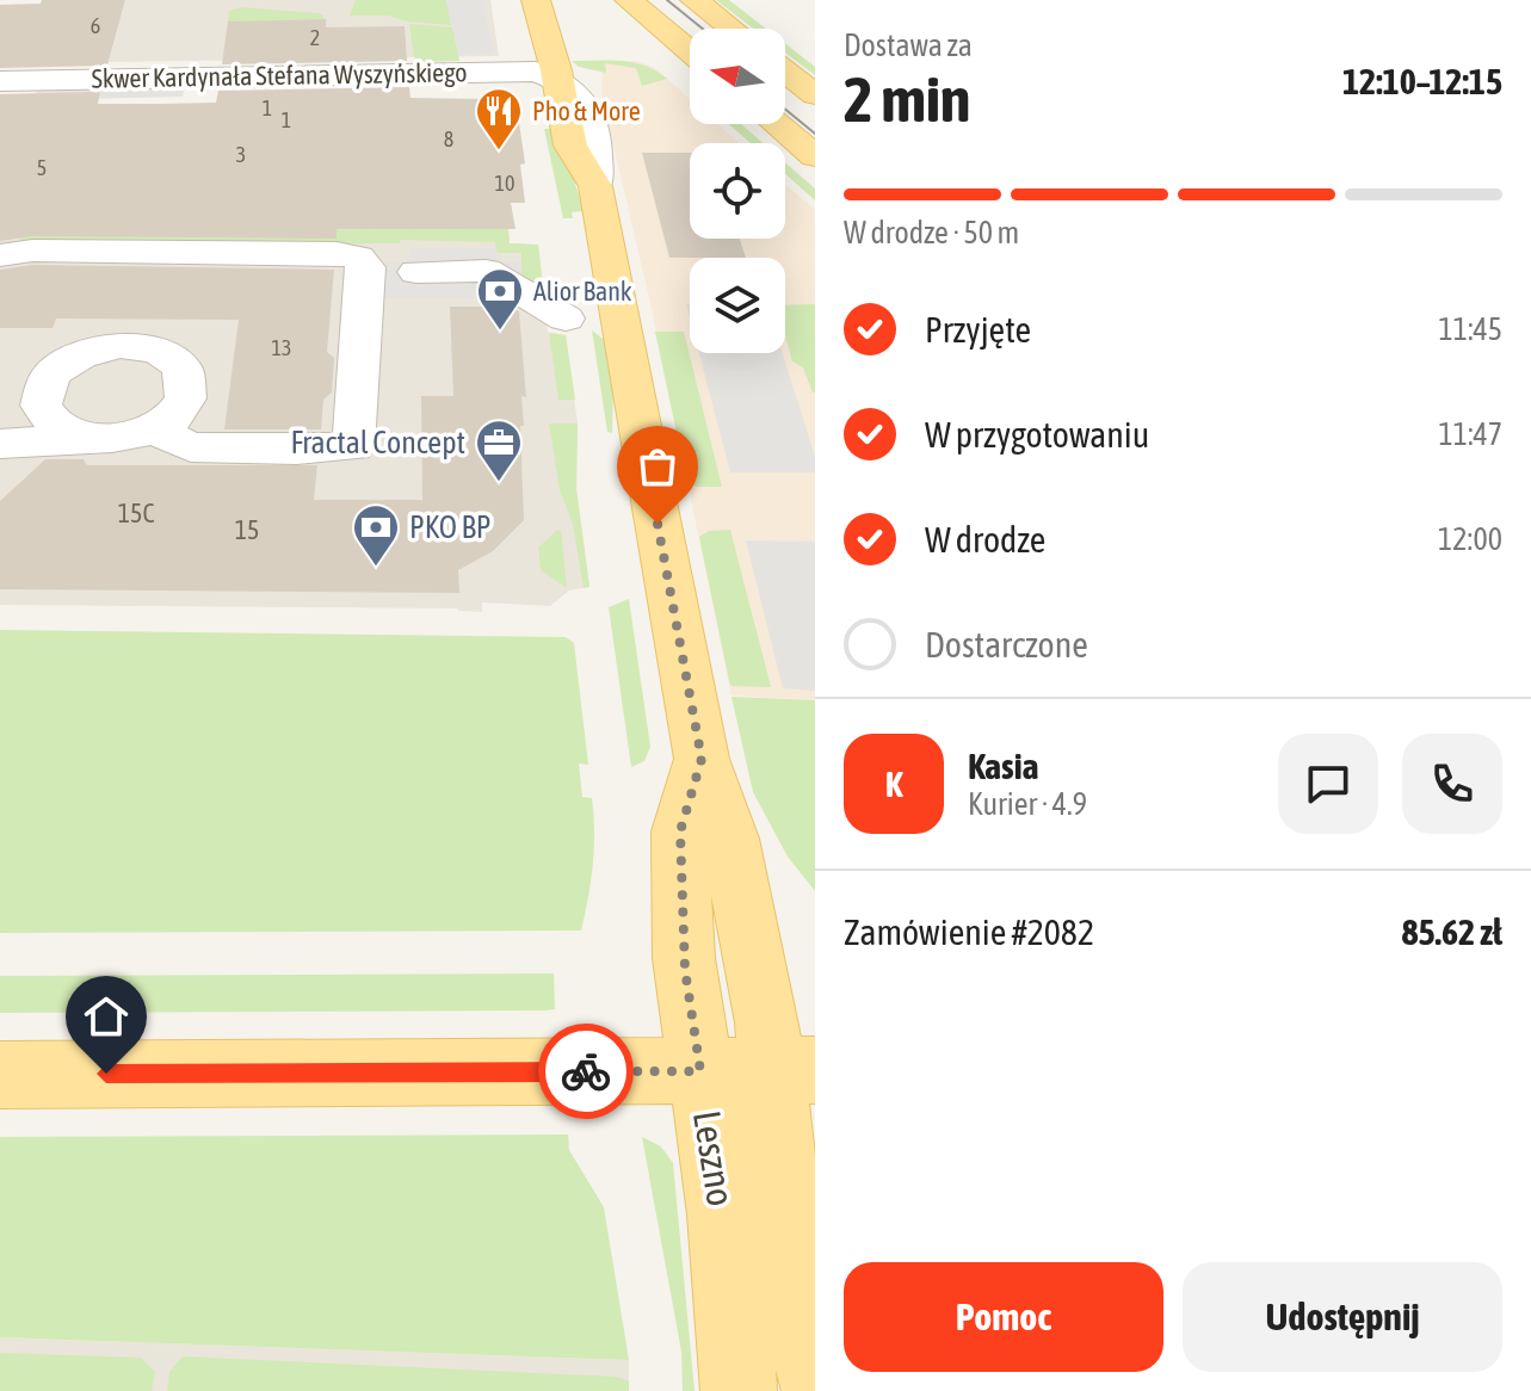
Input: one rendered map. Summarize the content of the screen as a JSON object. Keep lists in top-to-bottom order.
{
  "streets": {
    "main road": ["Leszno"],
    "street": ["Skwer Kardynała Stefana Wyszyńskiego"]
  },
  "crossings": [
    ["Skwer Kardynała Stefana Wyszyńskiego", "Leszno"]
  ],
  "places": {
    "restaurant": ["Pho & More"],
    "bank": ["Alior Bank", "PKO BP"],
    "office": ["Fractal Concept"]
  },
  "house_numbers": [
    "6",
    "2",
    "1",
    "1",
    "8",
    "3",
    "5",
    "10",
    "13",
    "15C",
    "15"
  ],
  "north": "left",
  "page": {
    "heading": ["2 min", "Dostawa za", "12:10–12:15"],
    "panel": [
      "Kasia",
      "Kurier · 4.9",
      "Zamówienie #2082",
      "85.62 zł"
    ],
    "bar": "W drodze · 50 m",
    "list": [
      ["Przyjęte", "11:45"],
      ["W przygotowaniu", "11:47"],
      ["W drodze", "12:00"],
      "Dostarczone"
    ],
    "round": "K",
    "buttons": ["Pomoc", "Udostępnij"]
  }
}
